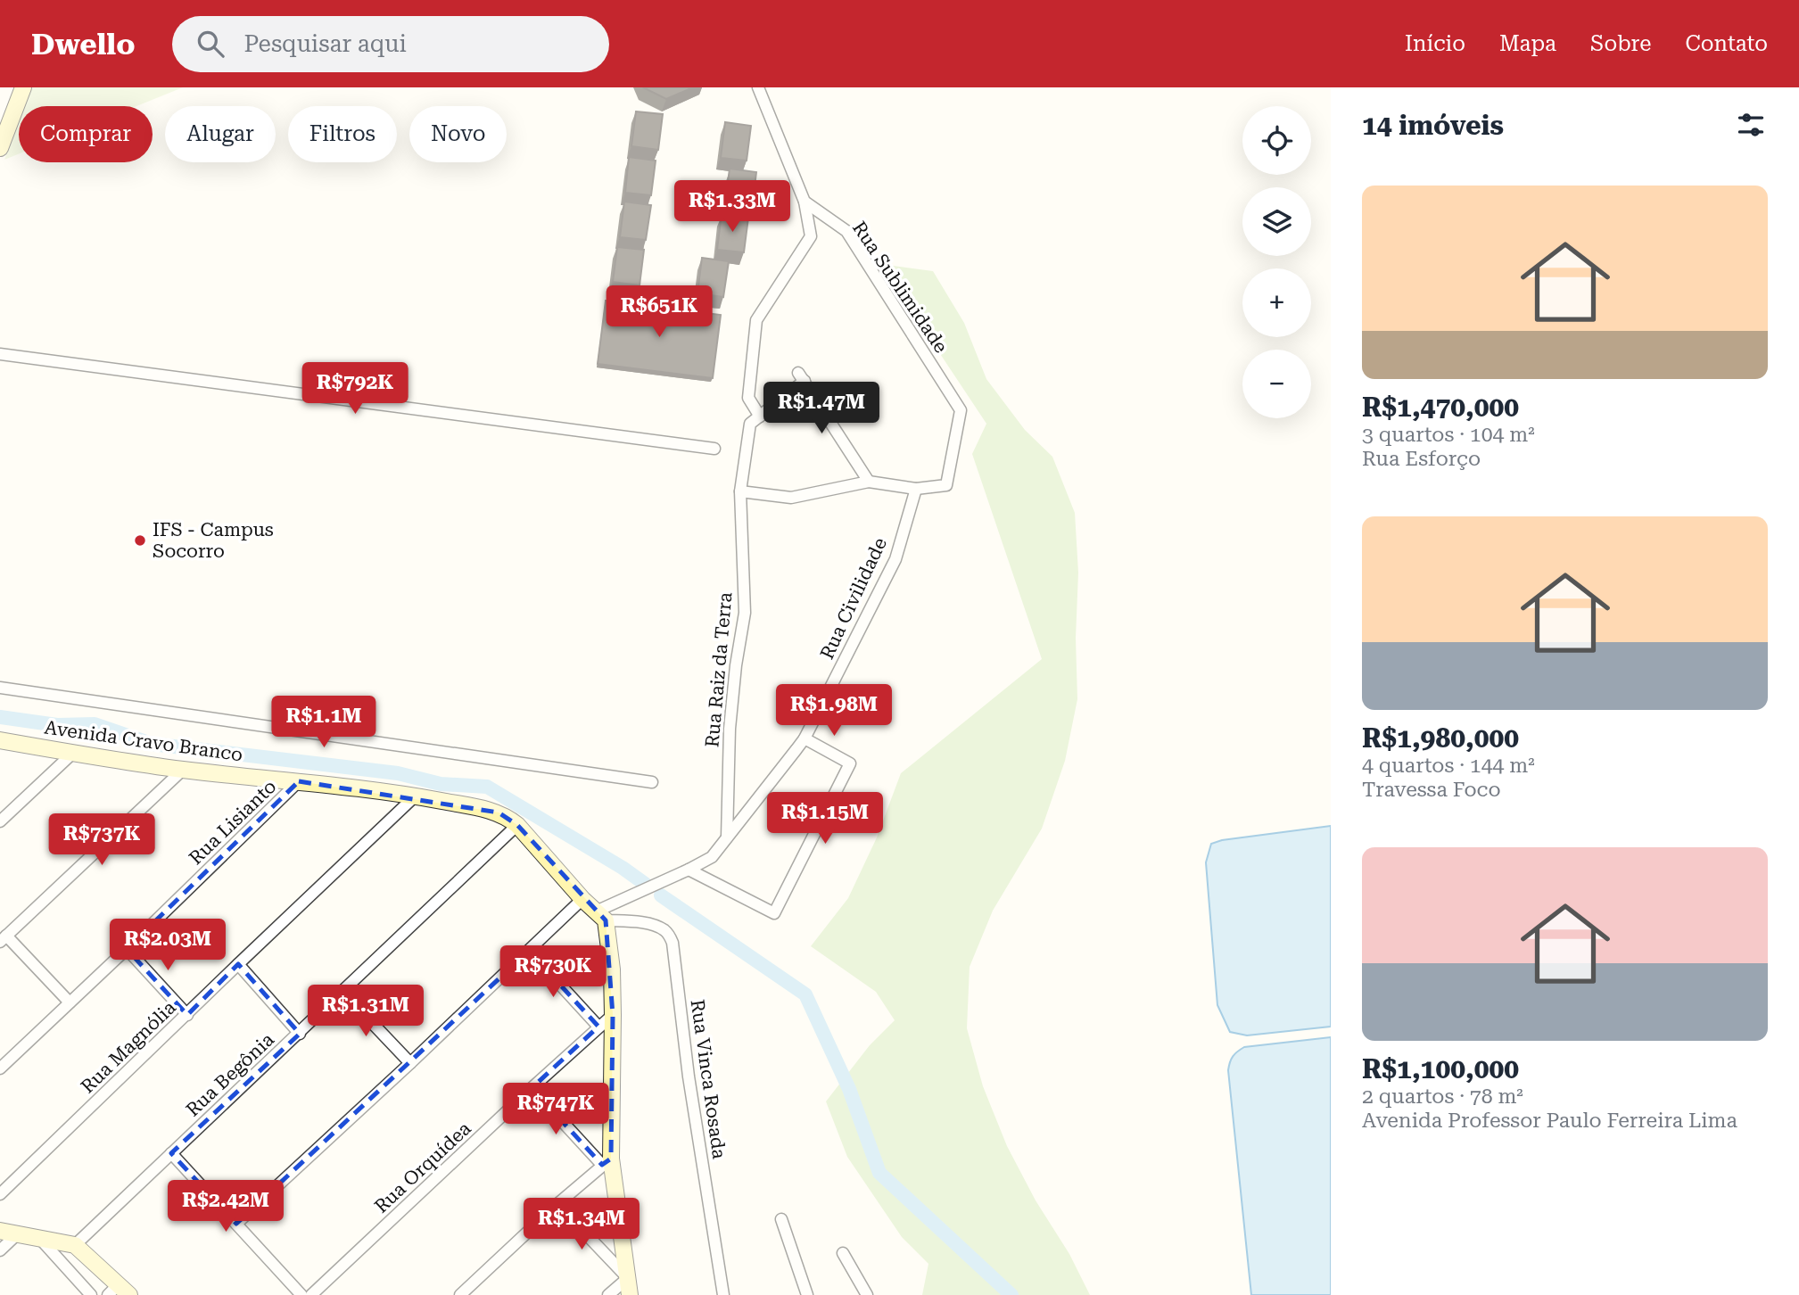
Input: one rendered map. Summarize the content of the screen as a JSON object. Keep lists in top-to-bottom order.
{
  "streets": {
    "street": [
      "Rua Sublimidade",
      "Rua Civilidade",
      "Rua Raiz da Terra",
      "Avenida Cravo Branco",
      "Rua Lisianto",
      "Rua Magnólia",
      "Rua Begônia",
      "Rua Vinca Rosada",
      "Rua Orquídea"
    ]
  },
  "crossings": [
    ["Rua Sublimidade", "Rua Civilidade"],
    ["Rua Civilidade", "Rua Raiz da Terra"],
    ["Rua Civilidade", "Avenida Cravo Branco"],
    ["Rua Civilidade", "Rua Vinca Rosada"],
    ["Avenida Cravo Branco", "Rua Lisianto"],
    ["Avenida Cravo Branco", "Rua Magnólia"],
    ["Avenida Cravo Branco", "Rua Begônia"],
    ["Avenida Cravo Branco", "Rua Vinca Rosada"]
  ],
  "places": ["IFS - Campus Socorro"],
  "page": {
    "header": "Dwello",
    "search": "Pesquisar aqui",
    "nav": [
      "Início",
      "Mapa",
      "Sobre",
      "Contato"
    ],
    "heading": "14 imóveis",
    "map_buttons": ["+", "−"],
    "chip": [
      "Comprar",
      "Alugar",
      "Filtros",
      "Novo"
    ],
    "list": [
      {
        "name": "R$1,470,000",
        "note": "3 quartos · 104 m² · Rua Esforço"
      },
      {
        "name": "R$1,980,000",
        "note": "4 quartos · 144 m² · Travessa Foco"
      },
      {
        "name": "R$1,100,000",
        "note": "2 quartos · 78 m² · Avenida Professor Paulo Ferreira Lima"
      }
    ],
    "price": [
      "R$1.33M",
      "R$651K",
      "R$792K",
      "R$1.47M",
      "R$1.98M",
      "R$1.1M",
      "R$1.15M",
      "R$737K",
      "R$2.03M",
      "R$730K",
      "R$1.31M",
      "R$747K",
      "R$2.42M",
      "R$1.34M"
    ]
  }
}
